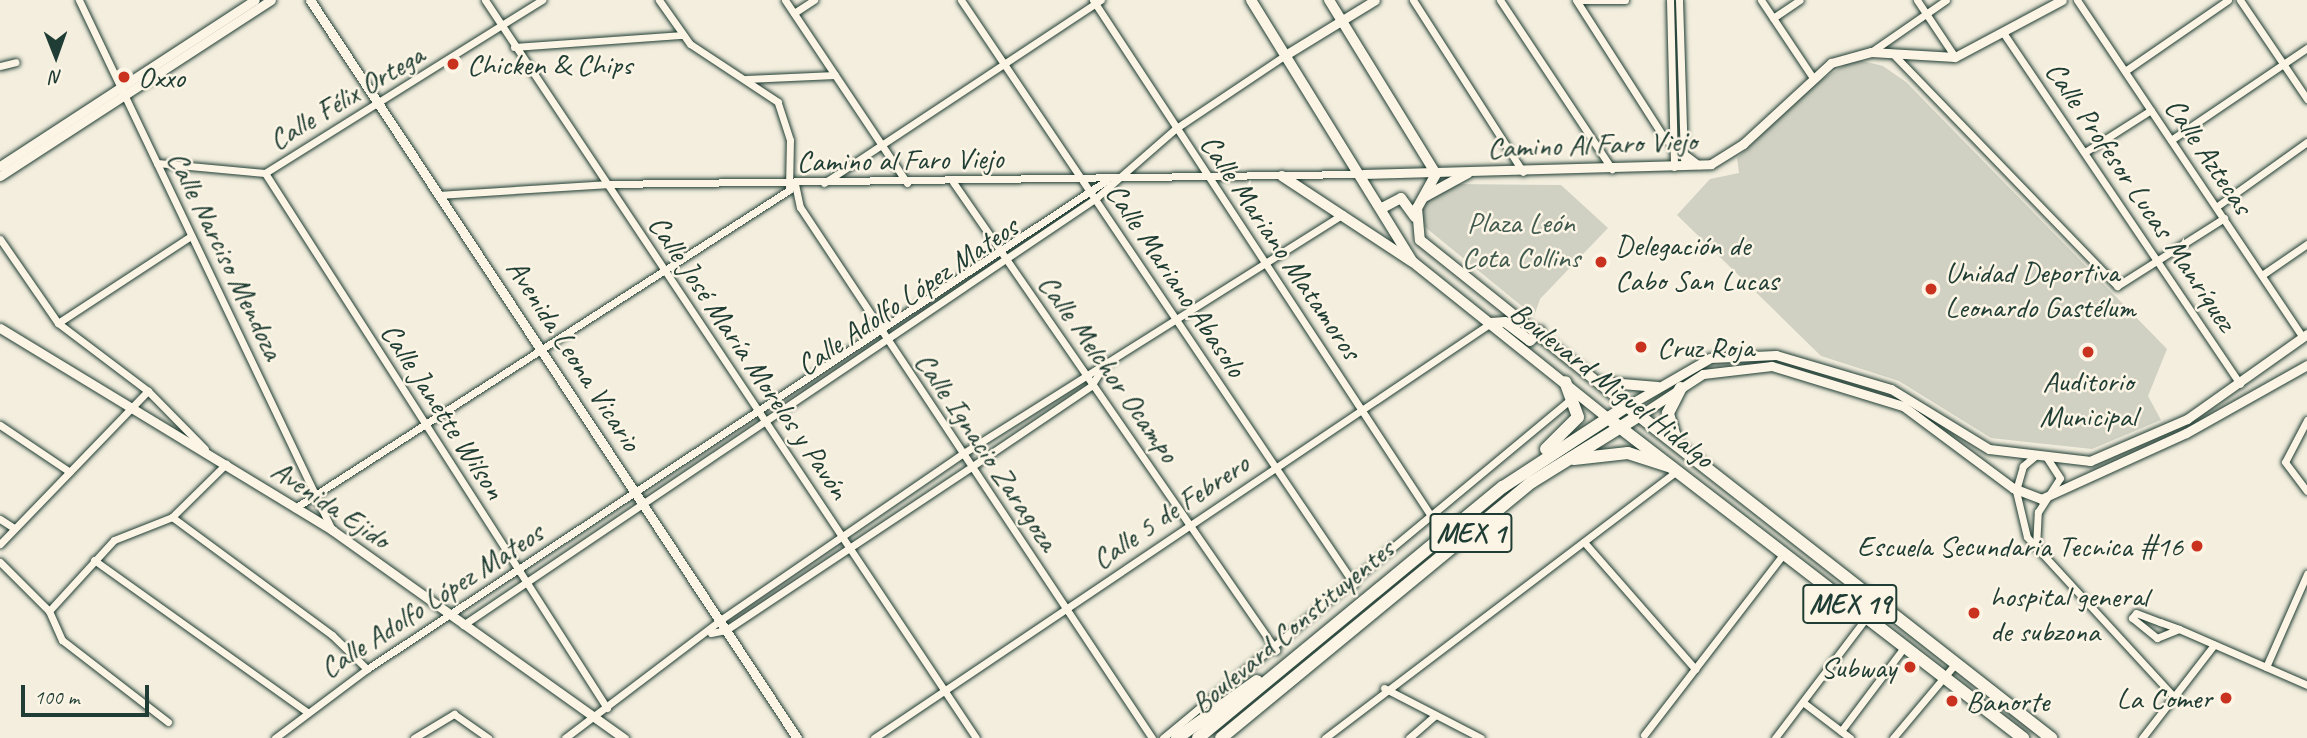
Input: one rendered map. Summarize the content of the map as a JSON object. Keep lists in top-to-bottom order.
{
  "streets": {
    "main road": [
      "Boulevard Miguel Hidalgo",
      "MEX 1",
      "MEX 19",
      "Boulevard Constituyentes"
    ],
    "street": [
      "Calle Félix Ortega",
      "Camino Al Faro Viejo",
      "Calle Aztecas",
      "Camino al Faro Viejo",
      "Calle Profesor Lucas Manríquez",
      "Calle Mariano Matamoros",
      "Calle Narciso Mendoza",
      "Calle Mariano Abasolo",
      "Calle Adolfo López Mateos",
      "Avenida Leona Vicario",
      "Calle José María Morelos y Pavón",
      "Calle Melchor Ocampo",
      "Calle Janette Wilson",
      "Calle Ignacio Zaragoza",
      "Avenida Ejido",
      "Calle 5 de Febrero"
    ]
  },
  "crossings": [
    ["Calle Félix Ortega", "Calle Narciso Mendoza"],
    ["Calle Félix Ortega", "Avenida Leona Vicario"],
    ["Calle Félix Ortega", "Calle José María Morelos y Pavón"],
    ["Calle Félix Ortega", "Calle Janette Wilson"],
    ["Camino Al Faro Viejo", "Camino al Faro Viejo"],
    ["Camino Al Faro Viejo", "Calle Profesor Lucas Manríquez"],
    ["Camino Al Faro Viejo", "Boulevard Miguel Hidalgo"],
    ["Calle Aztecas", "Boulevard Constituyentes"],
    ["Camino al Faro Viejo", "Calle Mariano Matamoros"],
    ["Camino al Faro Viejo", "Calle Mariano Abasolo"],
    ["Camino al Faro Viejo", "Calle Adolfo López Mateos"],
    ["Camino al Faro Viejo", "Avenida Leona Vicario"],
    ["Camino al Faro Viejo", "Calle José María Morelos y Pavón"],
    ["Camino al Faro Viejo", "Calle Melchor Ocampo"],
    ["Camino al Faro Viejo", "Boulevard Miguel Hidalgo"],
    ["Camino al Faro Viejo", "Calle Ignacio Zaragoza"],
    ["Calle Profesor Lucas Manríquez", "Boulevard Constituyentes"],
    ["Calle Mariano Matamoros", "Calle Adolfo López Mateos"],
    ["Calle Mariano Matamoros", "Calle 5 de Febrero"],
    ["Calle Narciso Mendoza", "Avenida Ejido"],
    ["Calle Mariano Abasolo", "Calle Adolfo López Mateos"],
    ["Calle Mariano Abasolo", "Calle 5 de Febrero"],
    ["Calle Adolfo López Mateos", "Avenida Leona Vicario"],
    ["Calle Adolfo López Mateos", "Calle José María Morelos y Pavón"],
    ["Calle Adolfo López Mateos", "Calle Melchor Ocampo"],
    ["Calle Adolfo López Mateos", "Boulevard Miguel Hidalgo"],
    ["Calle Adolfo López Mateos", "Calle Janette Wilson"],
    ["Calle Adolfo López Mateos", "Calle Ignacio Zaragoza"],
    ["Calle Adolfo López Mateos", "Avenida Ejido"],
    ["Calle José María Morelos y Pavón", "Calle 5 de Febrero"],
    ["Calle Melchor Ocampo", "Calle 5 de Febrero"],
    ["Boulevard Miguel Hidalgo", "Calle 5 de Febrero"],
    ["Boulevard Miguel Hidalgo", "Boulevard Constituyentes"],
    ["Calle Ignacio Zaragoza", "Calle 5 de Febrero"],
    ["MEX 1", "Boulevard Constituyentes"]
  ],
  "parks": ["Plaza León Cota Collins"],
  "places": [
    "Chicken & Chips",
    "Oxxo",
    "Delegación de Cabo San Lucas",
    "Unidad Deportiva Leonardo Gastélum",
    "Cruz Roja",
    "Auditorio Municipal",
    "Escuela Secundaria Tecnica #16",
    "hospital general de subzona",
    "Subway",
    "La Comer",
    "Banorte"
  ],
  "scale_bar": "100 m",
  "north": "bottom"
}
